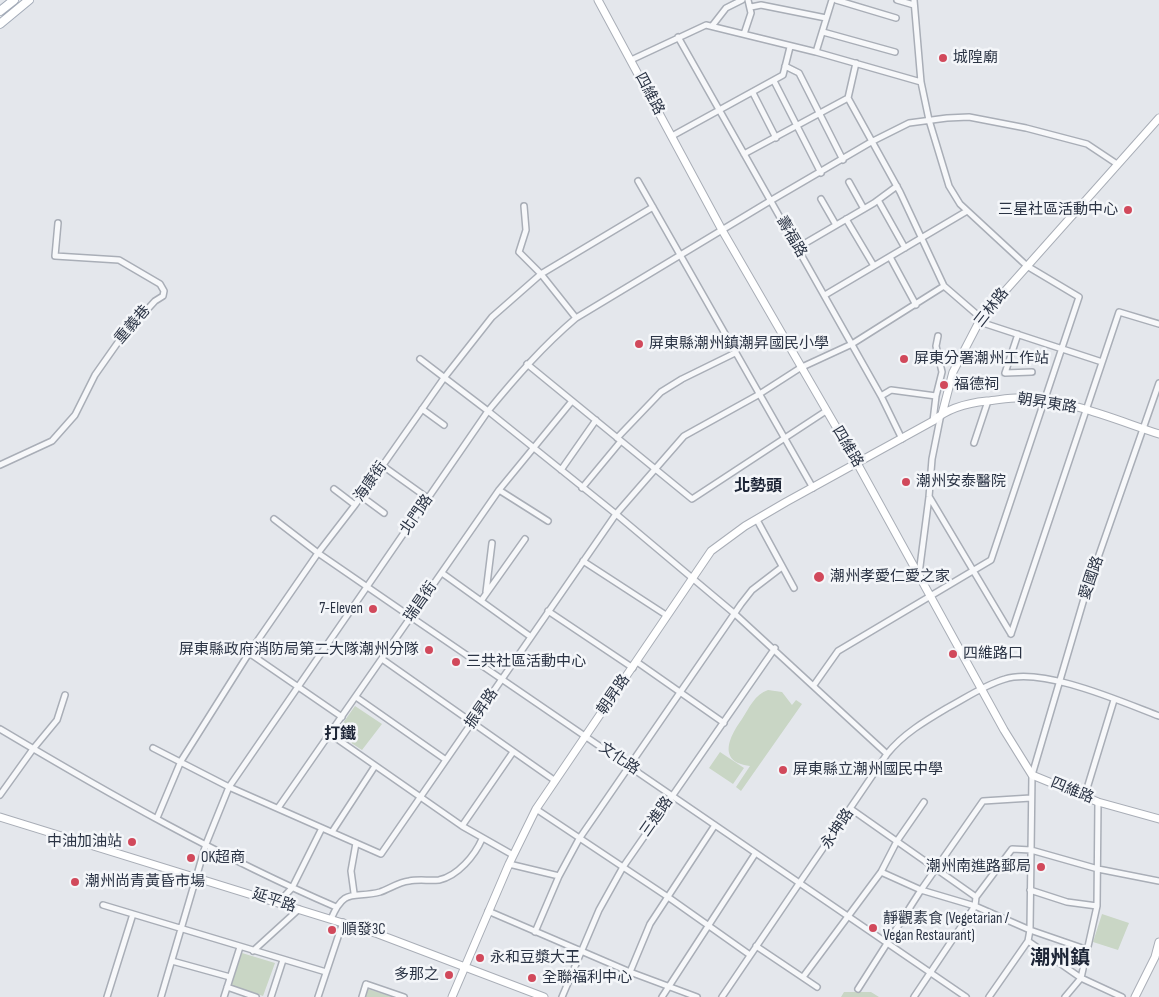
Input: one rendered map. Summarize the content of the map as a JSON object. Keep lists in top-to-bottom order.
{
  "streets": {
    "main road": [
      "四維路",
      "三林路",
      "朝昇東路",
      "朝昇路",
      "延平路"
    ],
    "street": [
      "壽福路",
      "重義巷",
      "海康街",
      "北門路",
      "愛國路",
      "瑞昌街",
      "振昇路",
      "文化路",
      "三進路",
      "永坤路"
    ]
  },
  "crossings": [
    ["四維路", "三林路"],
    ["四維路", "朝昇東路"],
    ["四維路", "北門路"],
    ["四維路", "愛國路"],
    ["四維路", "朝昇路"],
    ["四維路", "振昇路"],
    ["四維路", "永坤路"],
    ["壽福路", "朝昇東路"],
    ["壽福路", "北門路"],
    ["壽福路", "振昇路"],
    ["三林路", "朝昇東路"],
    ["三林路", "北門路"],
    ["朝昇東路", "愛國路"],
    ["朝昇東路", "朝昇路"],
    ["海康街", "文化路"],
    ["北門路", "文化路"],
    ["北門路", "延平路"],
    ["愛國路", "永坤路"],
    ["瑞昌街", "文化路"],
    ["朝昇路", "文化路"],
    ["朝昇路", "延平路"],
    ["振昇路", "文化路"],
    ["文化路", "三進路"],
    ["文化路", "永坤路"]
  ],
  "districts": ["北勢頭", "打鐵", "潮州鎮"],
  "places": [
    "城隍廟",
    "三星社區活動中心",
    "屏東縣潮州鎮潮昇國民小學",
    "屏東分署潮州工作站",
    "福德祠",
    "潮州安泰醫院",
    "潮州孝愛仁愛之家",
    "7-Eleven",
    "屏東縣政府消防局第二大隊潮州分隊",
    "四維路口",
    "三共社區活動中心",
    "屏東縣立潮州國民中學",
    "中油加油站",
    "OK超商",
    "潮州南進路郵局",
    "潮州尚青黃昏市場",
    "靜觀素食 (Vegetarian / Vegan Restaurant)",
    "順發3C",
    "永和豆漿大王",
    "多那之",
    "全聯福利中心"
  ]
}
